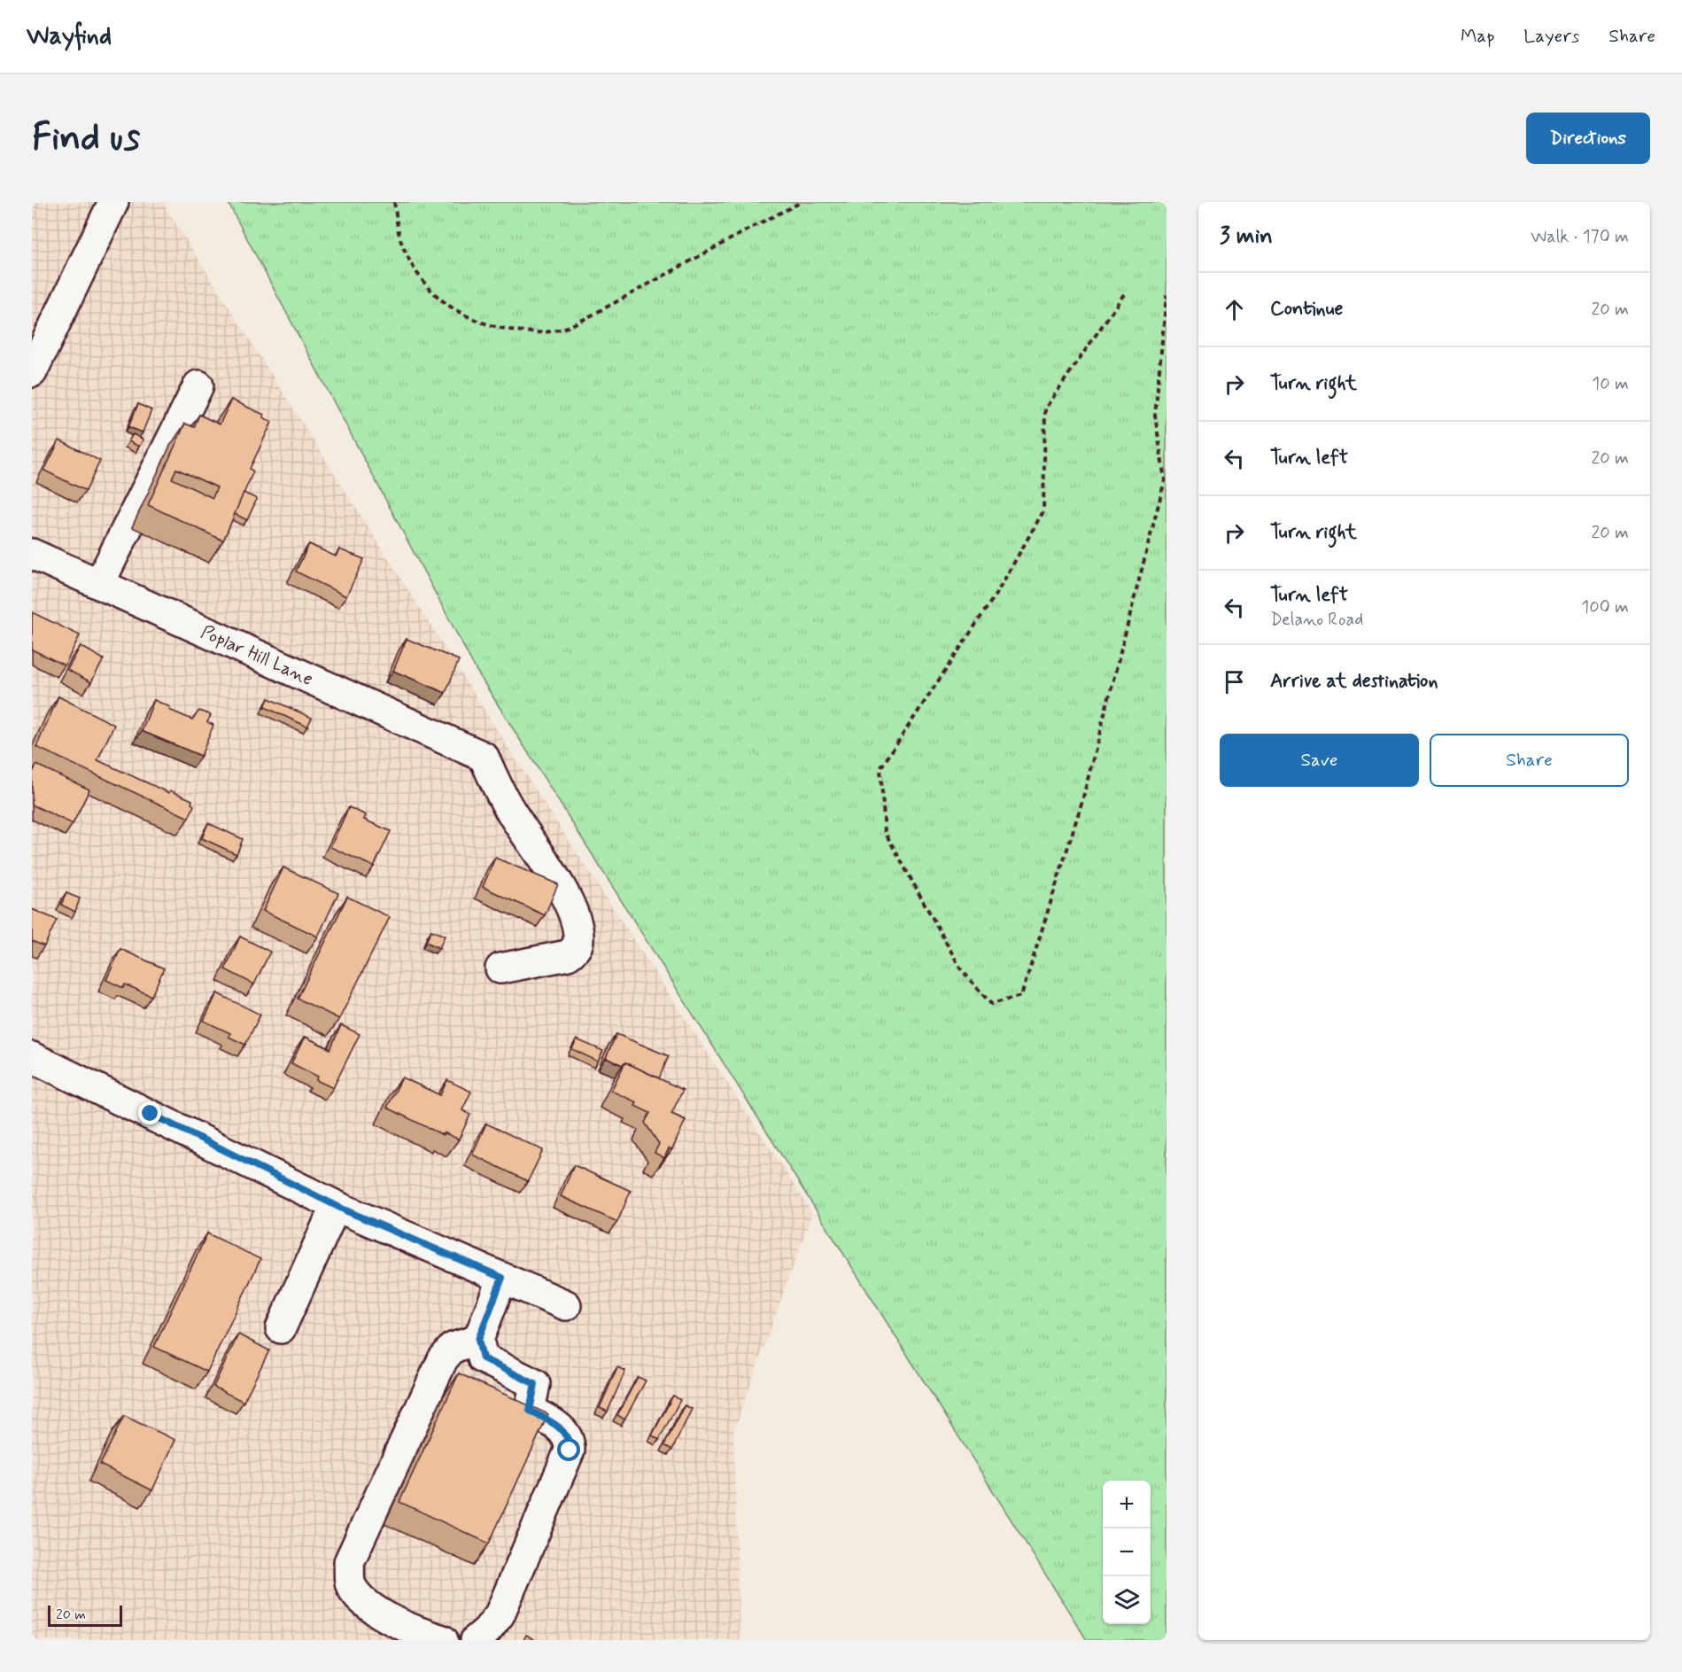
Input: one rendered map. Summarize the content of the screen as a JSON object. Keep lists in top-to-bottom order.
{
  "streets": {
    "street": ["Poplar Hill Lane"]
  },
  "scale_bar": "20 m",
  "page": {
    "header": "Wayfind",
    "nav": ["Map", "Layers", "Share"],
    "buttons": [
      "Directions",
      ["Save", "Share"]
    ],
    "title": "Find us",
    "heading": ["3 min", "Walk · 170 m"],
    "list": [
      ["Continue", "20 m"],
      ["Turn right", "10 m"],
      ["Turn left", "20 m"],
      ["Turn right", "20 m"],
      ["Turn left", "Delano Road", "100 m"],
      "Arrive at destination"
    ],
    "map_buttons": ["+", "−"],
    "scale": "20 m"
  }
}
